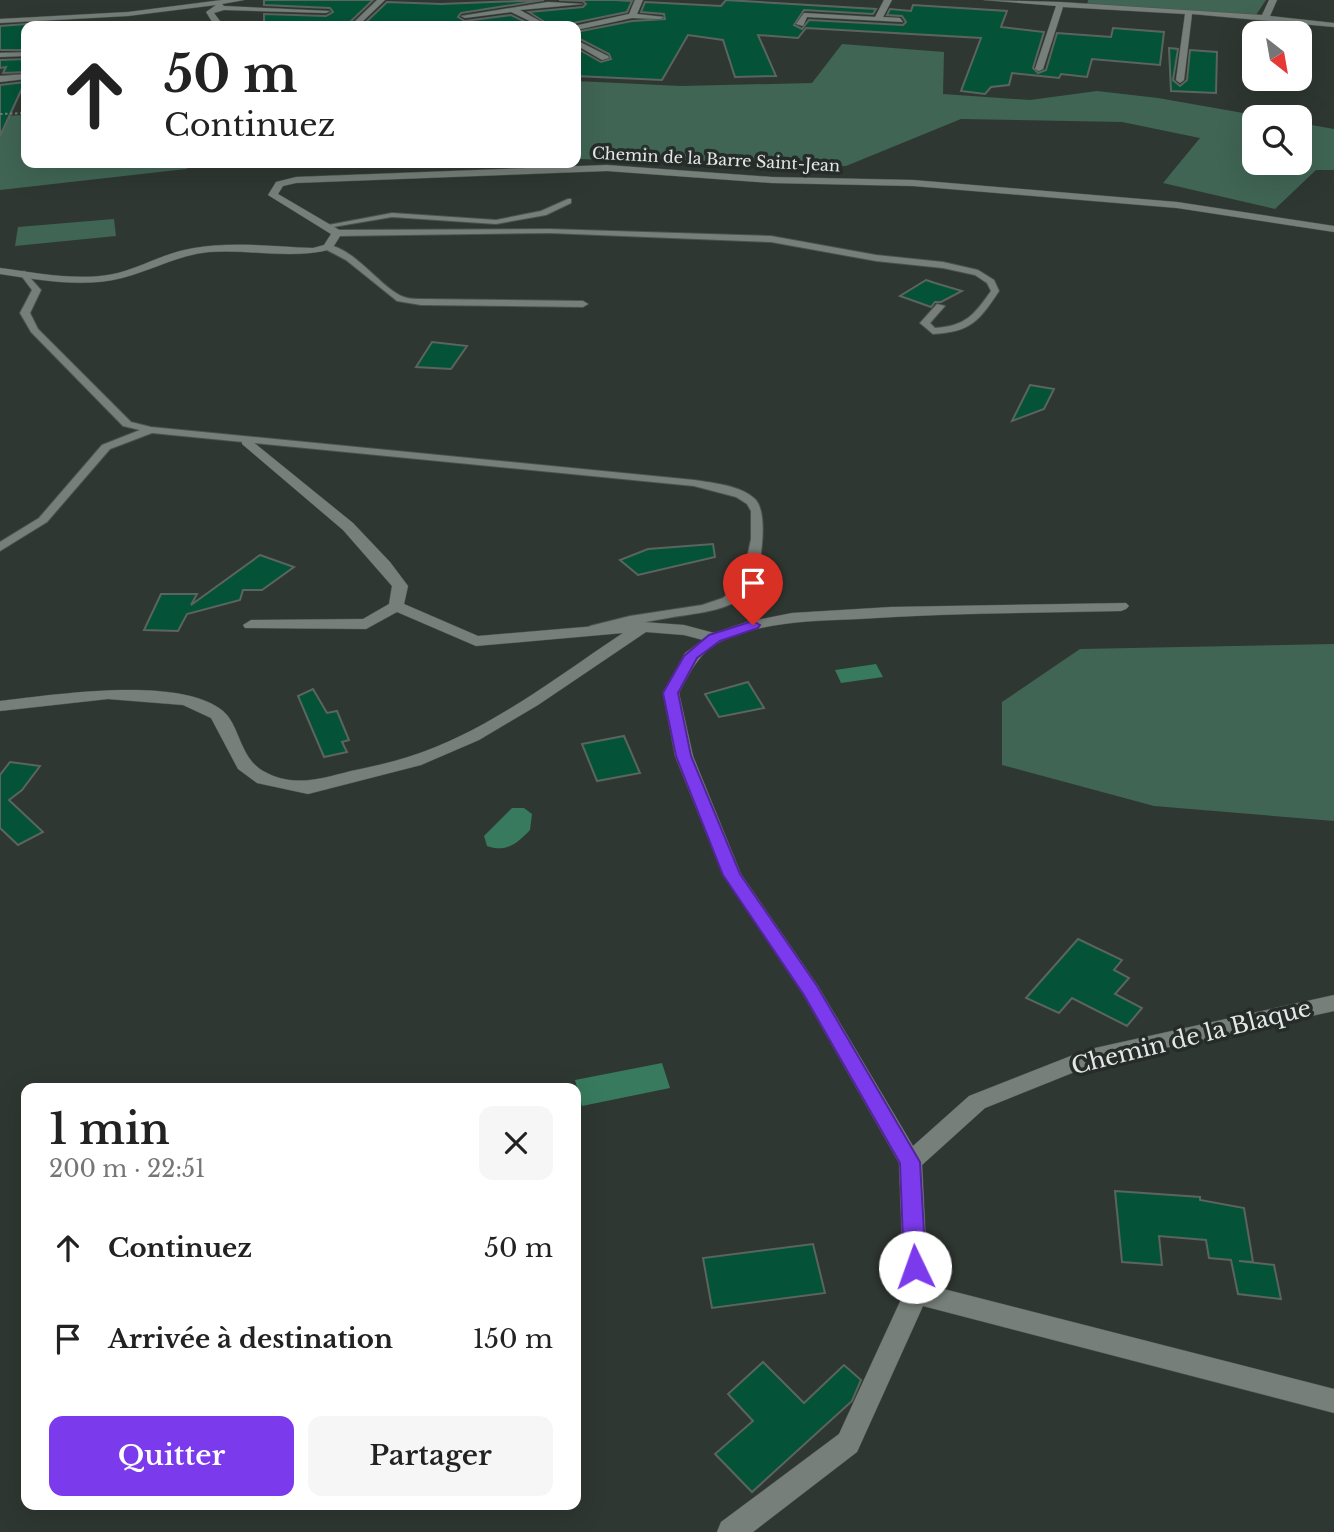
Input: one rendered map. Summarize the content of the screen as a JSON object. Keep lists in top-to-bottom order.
{
  "streets": {
    "street": ["Chemin de la Barre Saint-Jean", "Chemin de la Blaque"]
  },
  "north": "bottom right",
  "page": {
    "turn": ["50 m", "Continuez"],
    "heading": ["1 min", "200 m · 22:51"],
    "list": [
      {
        "name": "Continuez",
        "value": "50 m"
      },
      {
        "name": "Arrivée à destination",
        "value": "150 m"
      }
    ],
    "buttons": ["Quitter", "Partager"]
  }
}
